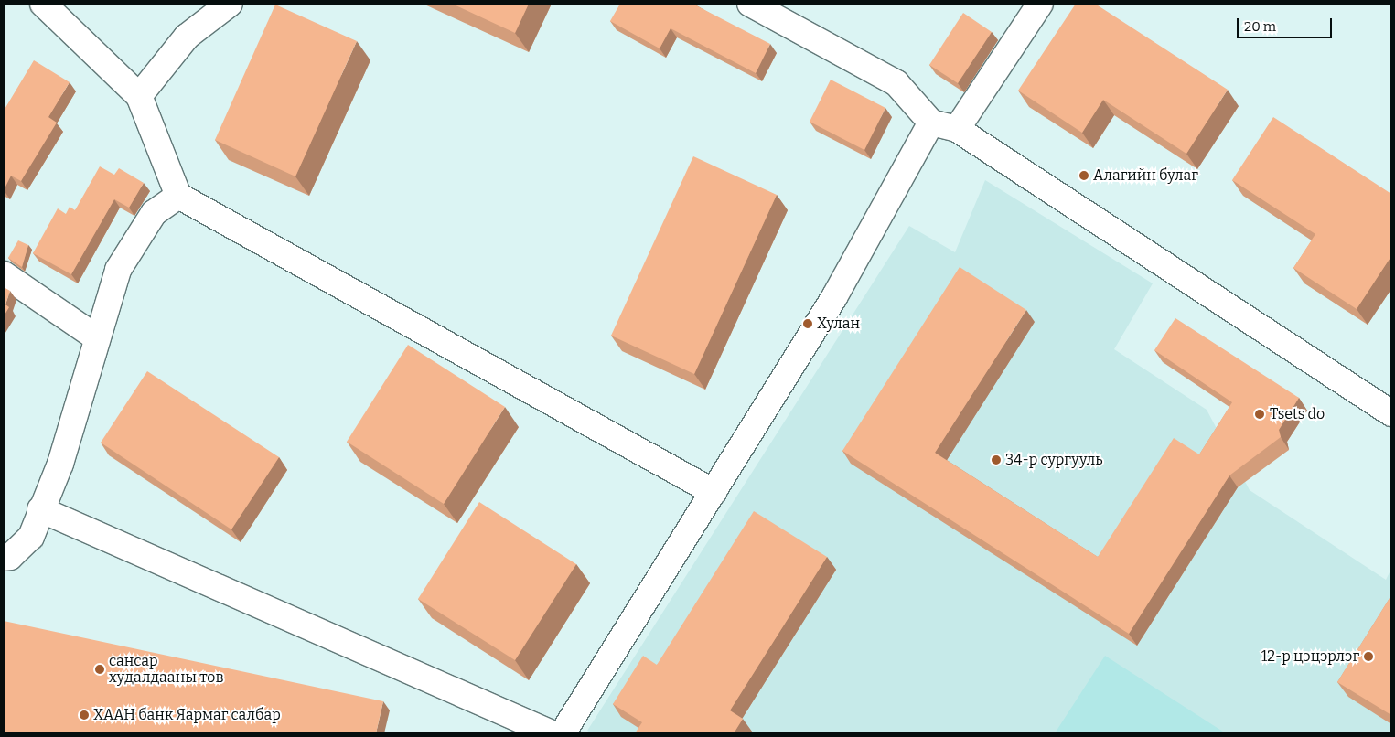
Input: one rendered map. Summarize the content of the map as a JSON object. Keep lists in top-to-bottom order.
{
  "places": [
    "Алагийн булаг",
    "Хулан",
    "Tsets do",
    "34-р сургууль",
    "12-р цэцэрлэг",
    "сансар худалдааны төв",
    "ХААН банк Яармаг салбар"
  ],
  "scale_bar": "20 m"
}
